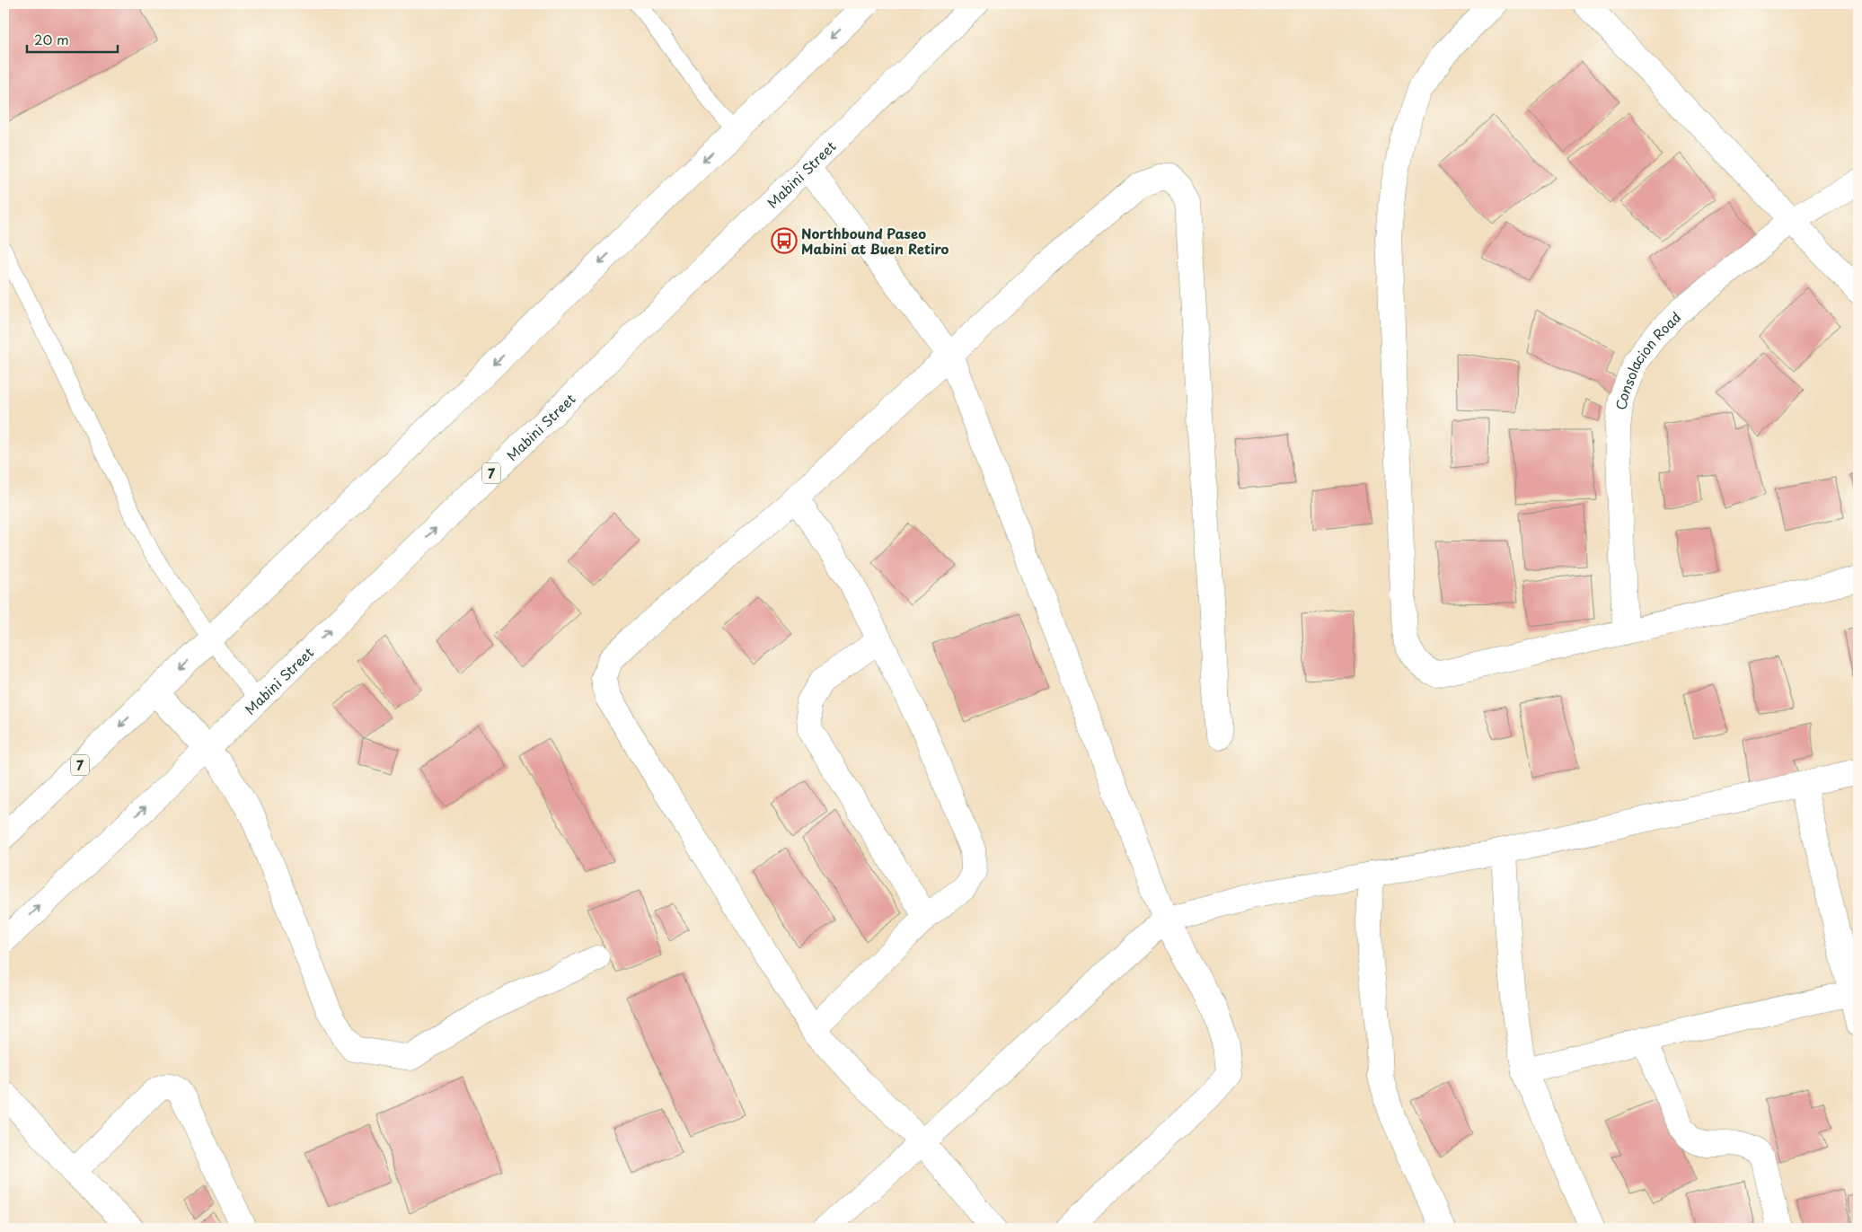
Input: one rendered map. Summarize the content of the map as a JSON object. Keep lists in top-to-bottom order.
{
  "streets": {
    "street": ["Mabini Street", "Consolacion Road", "7"]
  },
  "places": {
    "bus stop": ["Northbound Paseo Mabini at Buen Retiro"]
  },
  "scale_bar": "20 m"
}
